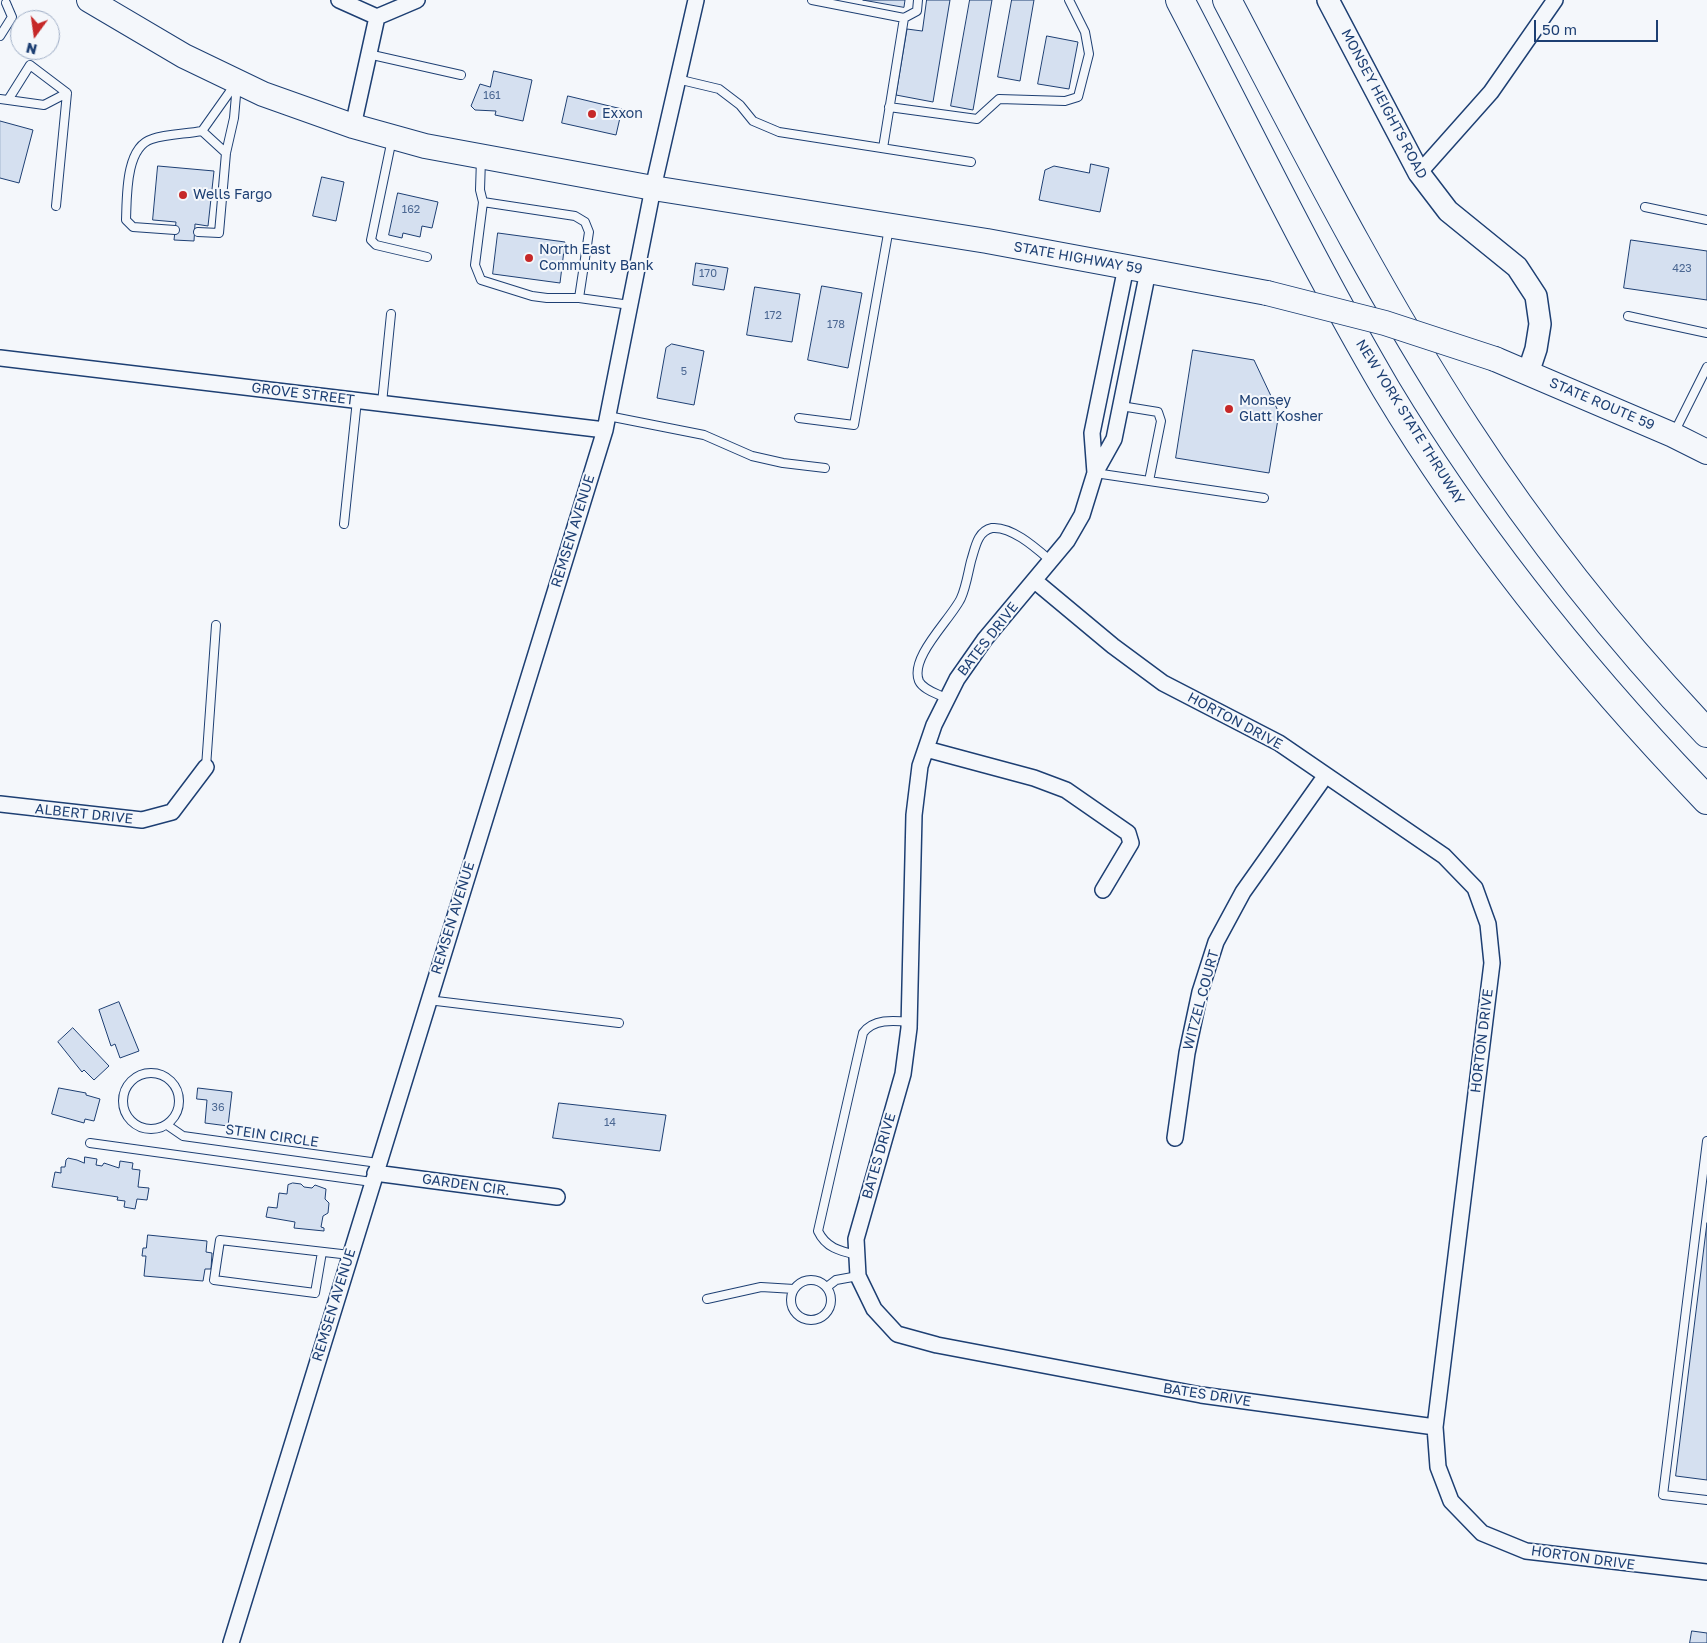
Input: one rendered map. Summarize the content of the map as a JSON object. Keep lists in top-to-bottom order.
{
  "streets": {
    "highway": ["NEW YORK STATE THRUWAY"],
    "main road": ["STATE HIGHWAY 59", "STATE ROUTE 59"],
    "street": [
      "MONSEY HEIGHTS ROAD",
      "GROVE STREET",
      "REMSEN AVENUE",
      "BATES DRIVE",
      "HORTON DRIVE",
      "ALBERT DRIVE",
      "WITZEL COURT",
      "GARDEN CIR."
    ],
    "lane": ["STEIN CIRCLE"]
  },
  "crossings": [
    ["MONSEY HEIGHTS ROAD", "STATE ROUTE 59"],
    ["STATE HIGHWAY 59", "STATE ROUTE 59"],
    ["STATE HIGHWAY 59", "REMSEN AVENUE"],
    ["STATE HIGHWAY 59", "BATES DRIVE"],
    ["GROVE STREET", "REMSEN AVENUE"],
    ["REMSEN AVENUE", "STEIN CIRCLE"],
    ["REMSEN AVENUE", "GARDEN CIR."],
    ["BATES DRIVE", "HORTON DRIVE"],
    ["HORTON DRIVE", "WITZEL COURT"],
    ["STEIN CIRCLE", "GARDEN CIR."]
  ],
  "places": [
    "Exxon",
    "Wells Fargo",
    "North East Community Bank",
    "Monsey Glatt Kosher"
  ],
  "house_numbers": [
    "161",
    "162",
    "423",
    "170",
    "172",
    "178",
    "5",
    "36",
    "14"
  ],
  "scale_bar": "50 m",
  "north": "bottom"
}
